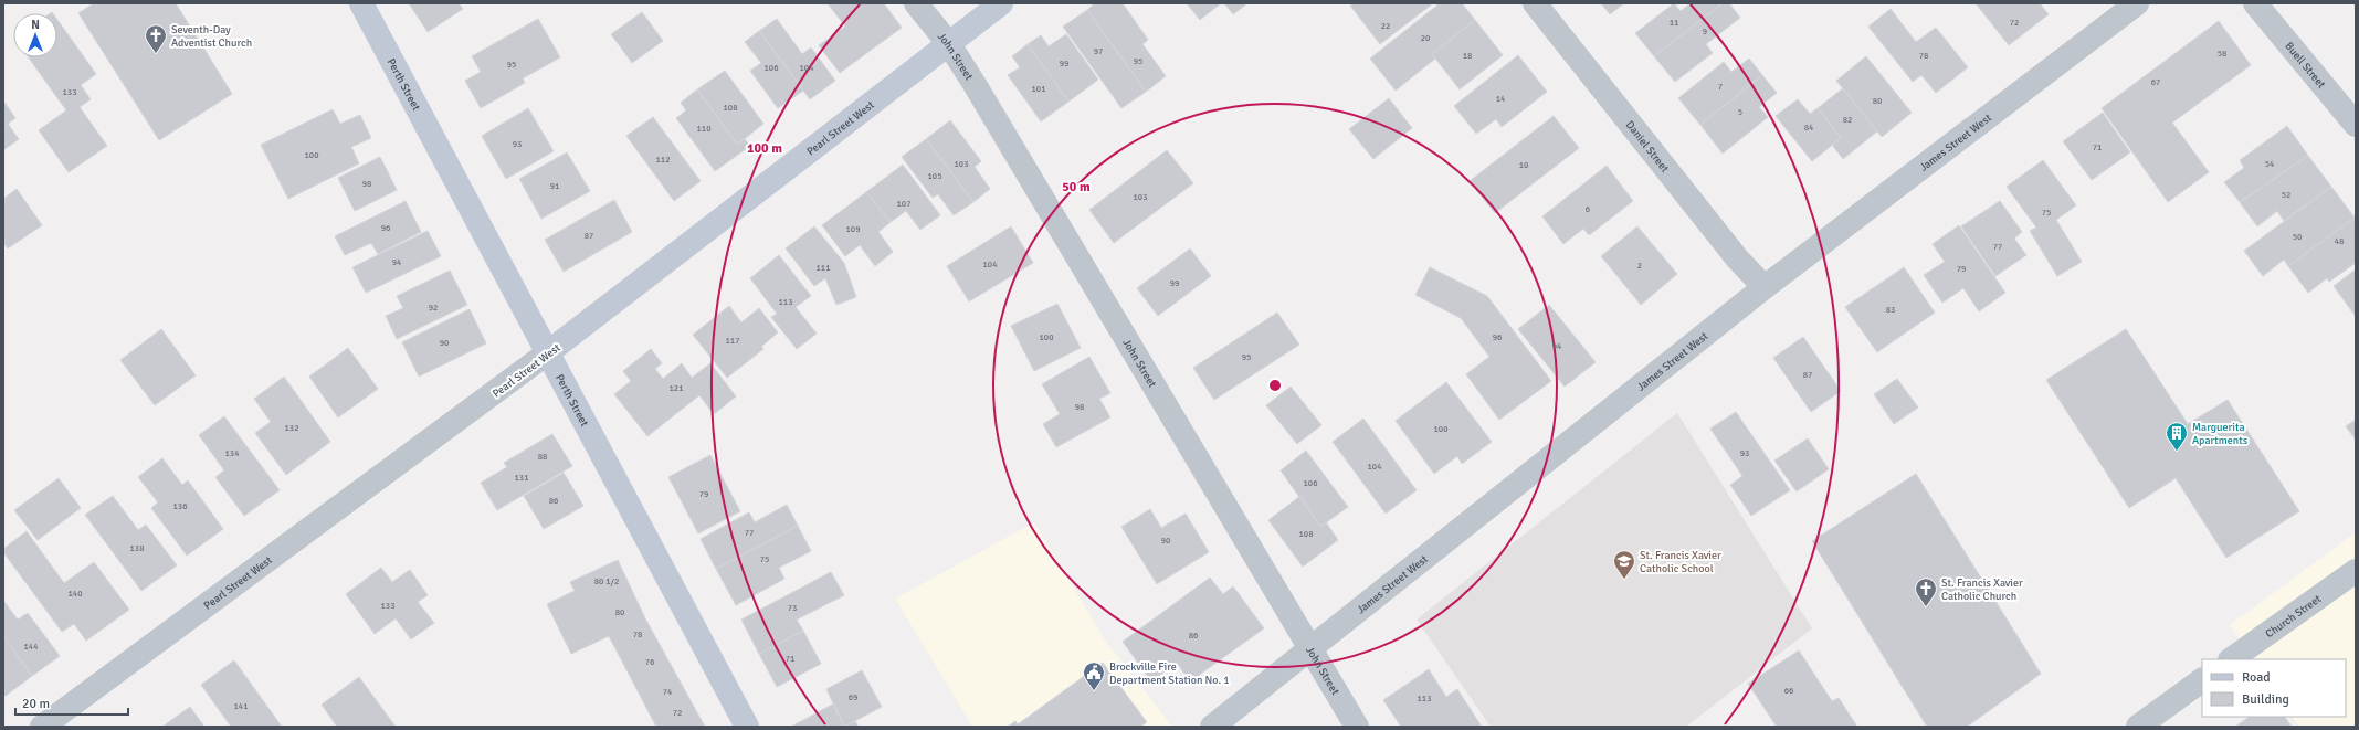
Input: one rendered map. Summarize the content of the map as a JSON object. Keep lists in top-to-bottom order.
{
  "streets": {
    "street": [
      "John Street",
      "Buell Street",
      "Perth Street",
      "Pearl Street West",
      "James Street West",
      "Daniel Street",
      "Church Street"
    ]
  },
  "crossings": [
    ["John Street", "Pearl Street West"],
    ["John Street", "James Street West"],
    ["Perth Street", "Pearl Street West"],
    ["James Street West", "Daniel Street"]
  ],
  "places": {
    "church": ["Seventh-Day Adventist Church", "St. Francis Xavier Catholic Church"],
    "building": ["Marguerita Apartments"],
    "school or university": ["St. Francis Xavier Catholic School"],
    "public building": ["Brockville Fire Department Station No. 1"]
  },
  "house_numbers": [
    "11",
    "72",
    "22",
    "9",
    "20",
    "97",
    "58",
    "18",
    "78",
    "95",
    "99",
    "95",
    "106",
    "104",
    "67",
    "7",
    "101",
    "133",
    "14",
    "80",
    "108",
    "5",
    "82",
    "84",
    "110",
    "93",
    "71",
    "100",
    "112",
    "103",
    "54",
    "10",
    "105",
    "98",
    "91",
    "52",
    "103",
    "107",
    "6",
    "75",
    "96",
    "109",
    "87",
    "50",
    "48",
    "77",
    "94",
    "104",
    "2",
    "111",
    "79",
    "99",
    "113",
    "92",
    "83",
    "100",
    "96",
    "117",
    "90",
    "94",
    "95",
    "87",
    "121",
    "98",
    "132",
    "100",
    "134",
    "93",
    "88",
    "104",
    "131",
    "106",
    "79",
    "86",
    "136",
    "77",
    "108",
    "90",
    "138",
    "75",
    "80 1/2",
    "140",
    "133",
    "73",
    "80",
    "78",
    "86",
    "144",
    "71",
    "76",
    "66",
    "74",
    "69",
    "113",
    "141",
    "72"
  ],
  "legend": ["Road", "Building"],
  "scale_bar": "20 m",
  "north": "top",
  "rings": ["100 m", "50 m"]
}
